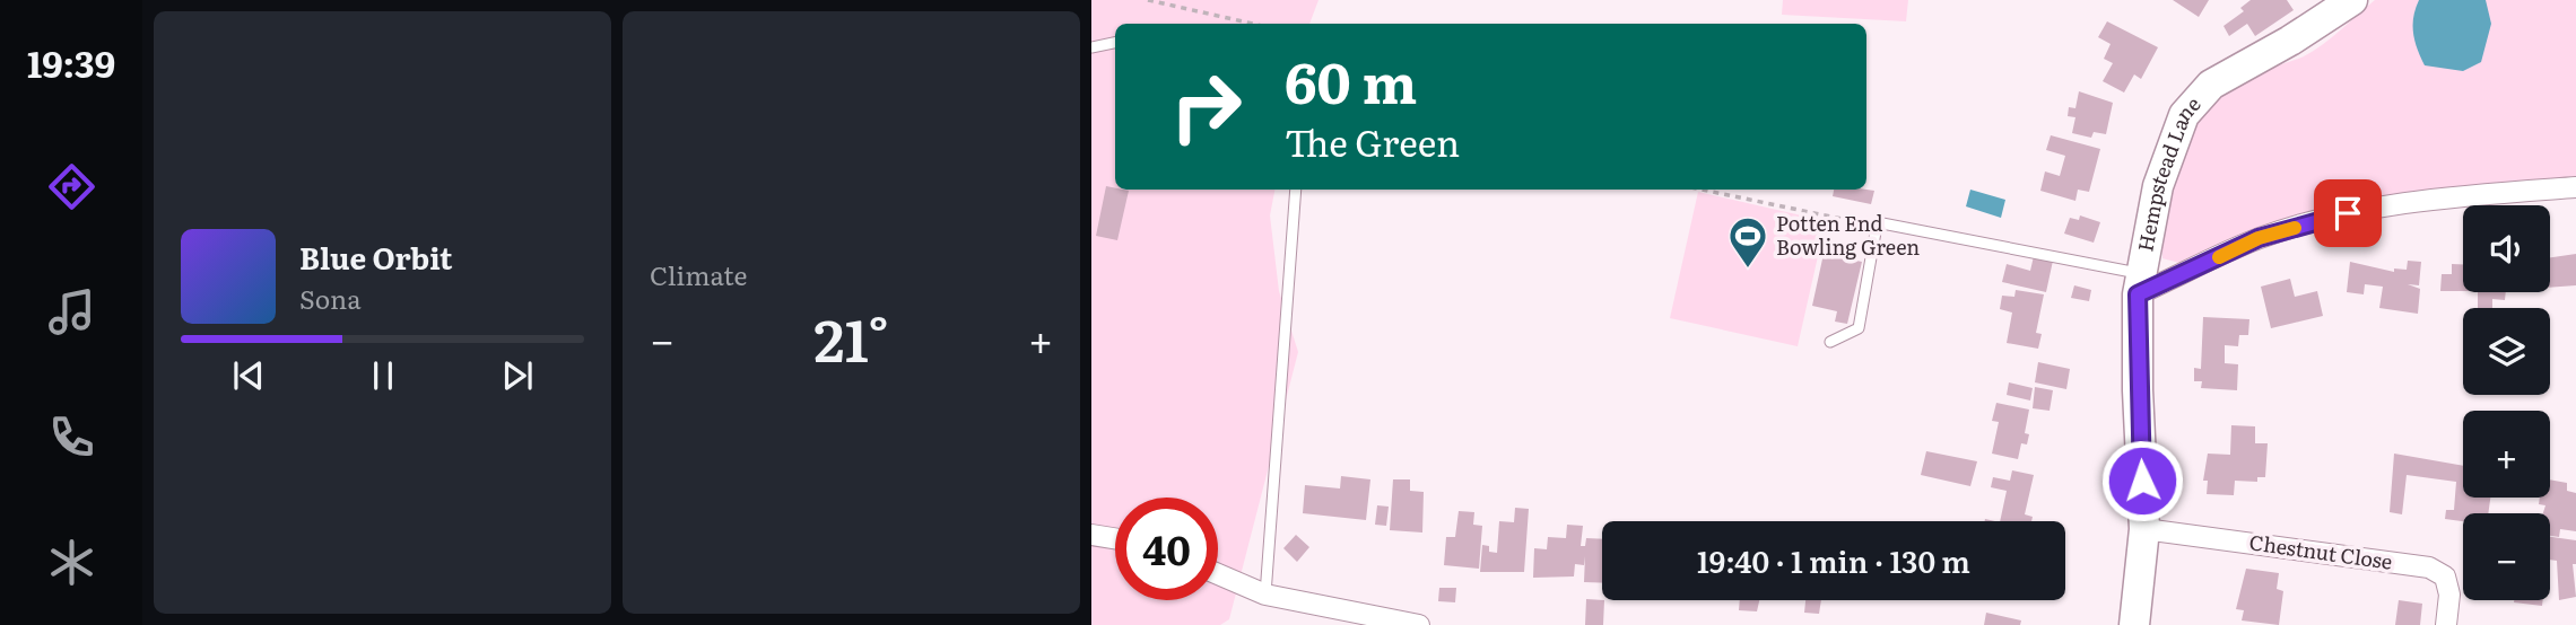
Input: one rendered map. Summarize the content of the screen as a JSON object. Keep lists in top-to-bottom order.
{
  "streets": {
    "street": ["Hempstead Lane", "Chestnut Close"]
  },
  "crossings": [
    ["Hempstead Lane", "Chestnut Close"]
  ],
  "places": {
    "sports": ["Potten End Bowling Green"]
  },
  "page": {
    "tabs": "19:39",
    "tile": "Climate",
    "turn": ["60 m", "The Green"],
    "map_buttons": ["+", "−"],
    "song": ["Blue Orbit", "Sona"],
    "heat": ["−", "21°", "+"],
    "limit": "40",
    "trip": "19:40 · 1 min · 130 m"
  }
}
